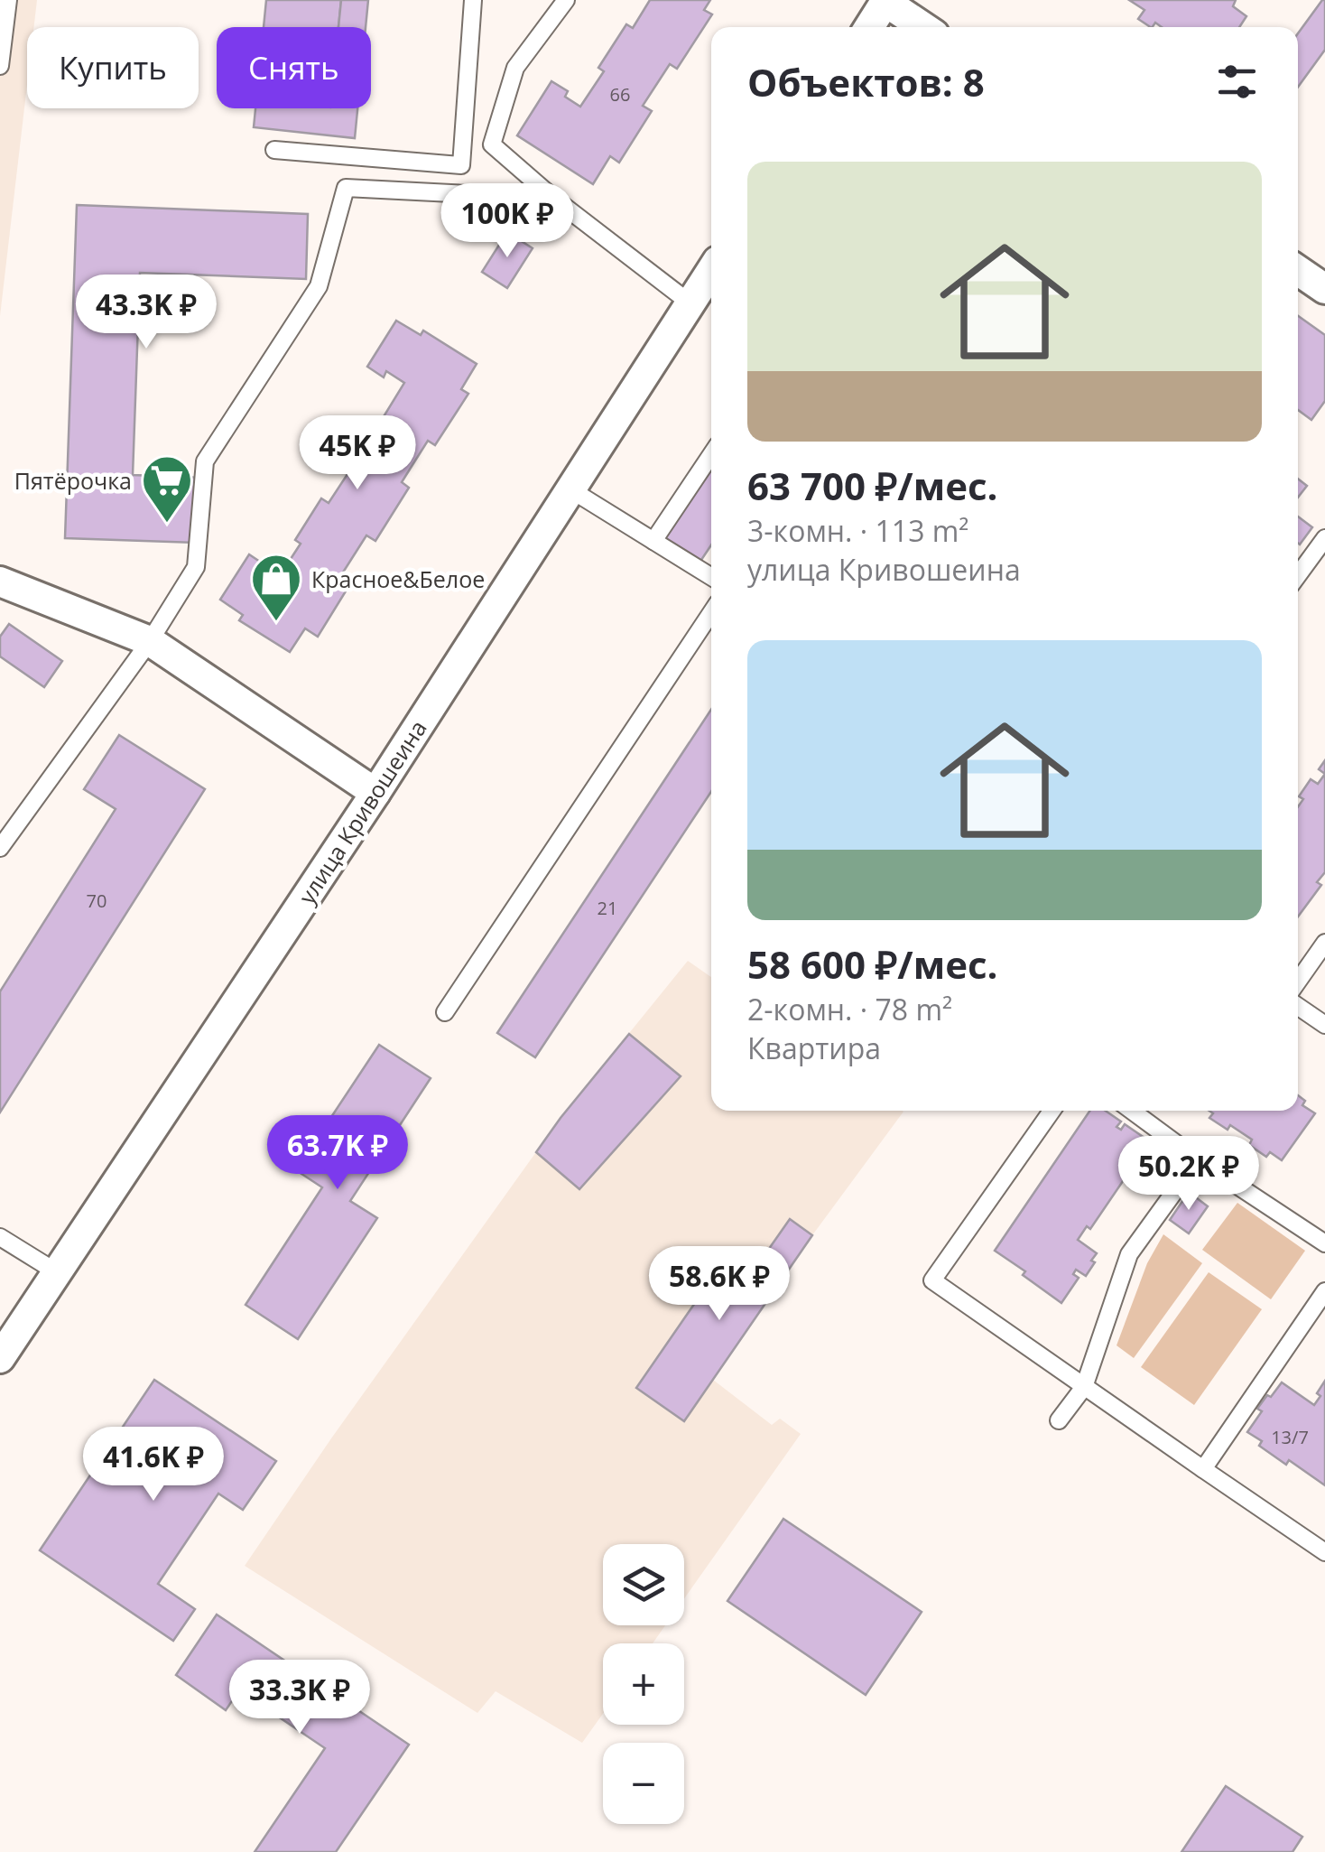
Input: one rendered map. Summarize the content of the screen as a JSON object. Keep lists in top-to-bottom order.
{
  "streets": {
    "street": ["улица Кривошеина"]
  },
  "places": {
    "supermarket": ["Пятёрочка"],
    "shop": ["Красное&Белое"]
  },
  "house_numbers": [
    "66",
    "70",
    "21",
    "13/7"
  ],
  "page": {
    "chip": ["Купить", "Снять"],
    "heading": "Объектов: 8",
    "list": [
      {
        "name": "63 700 ₽/мес.",
        "note": "3-комн. · 113 m² · улица Кривошеина"
      },
      {
        "name": "58 600 ₽/мес.",
        "note": "2-комн. · 78 m² · Квартира"
      }
    ],
    "price": [
      "100K ₽",
      "43.3K ₽",
      "45K ₽",
      "63.7K ₽",
      "50.2K ₽",
      "58.6K ₽",
      "41.6K ₽",
      "33.3K ₽"
    ],
    "map_buttons": ["+", "−"]
  }
}
